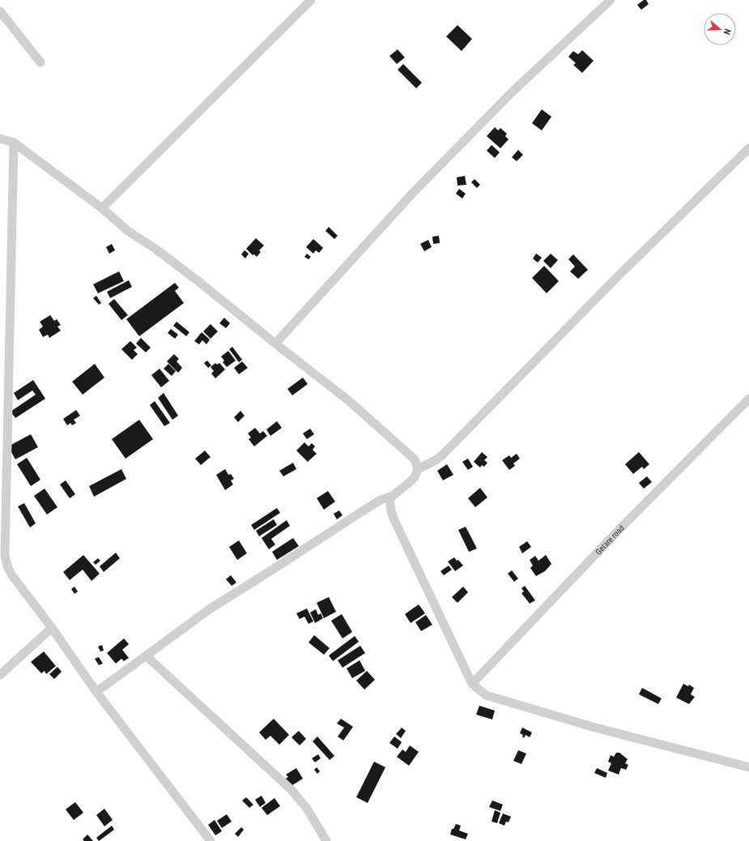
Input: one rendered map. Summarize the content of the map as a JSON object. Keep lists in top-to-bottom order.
{
  "streets": {
    "street": ["Getare road"]
  },
  "north": "right"
}
